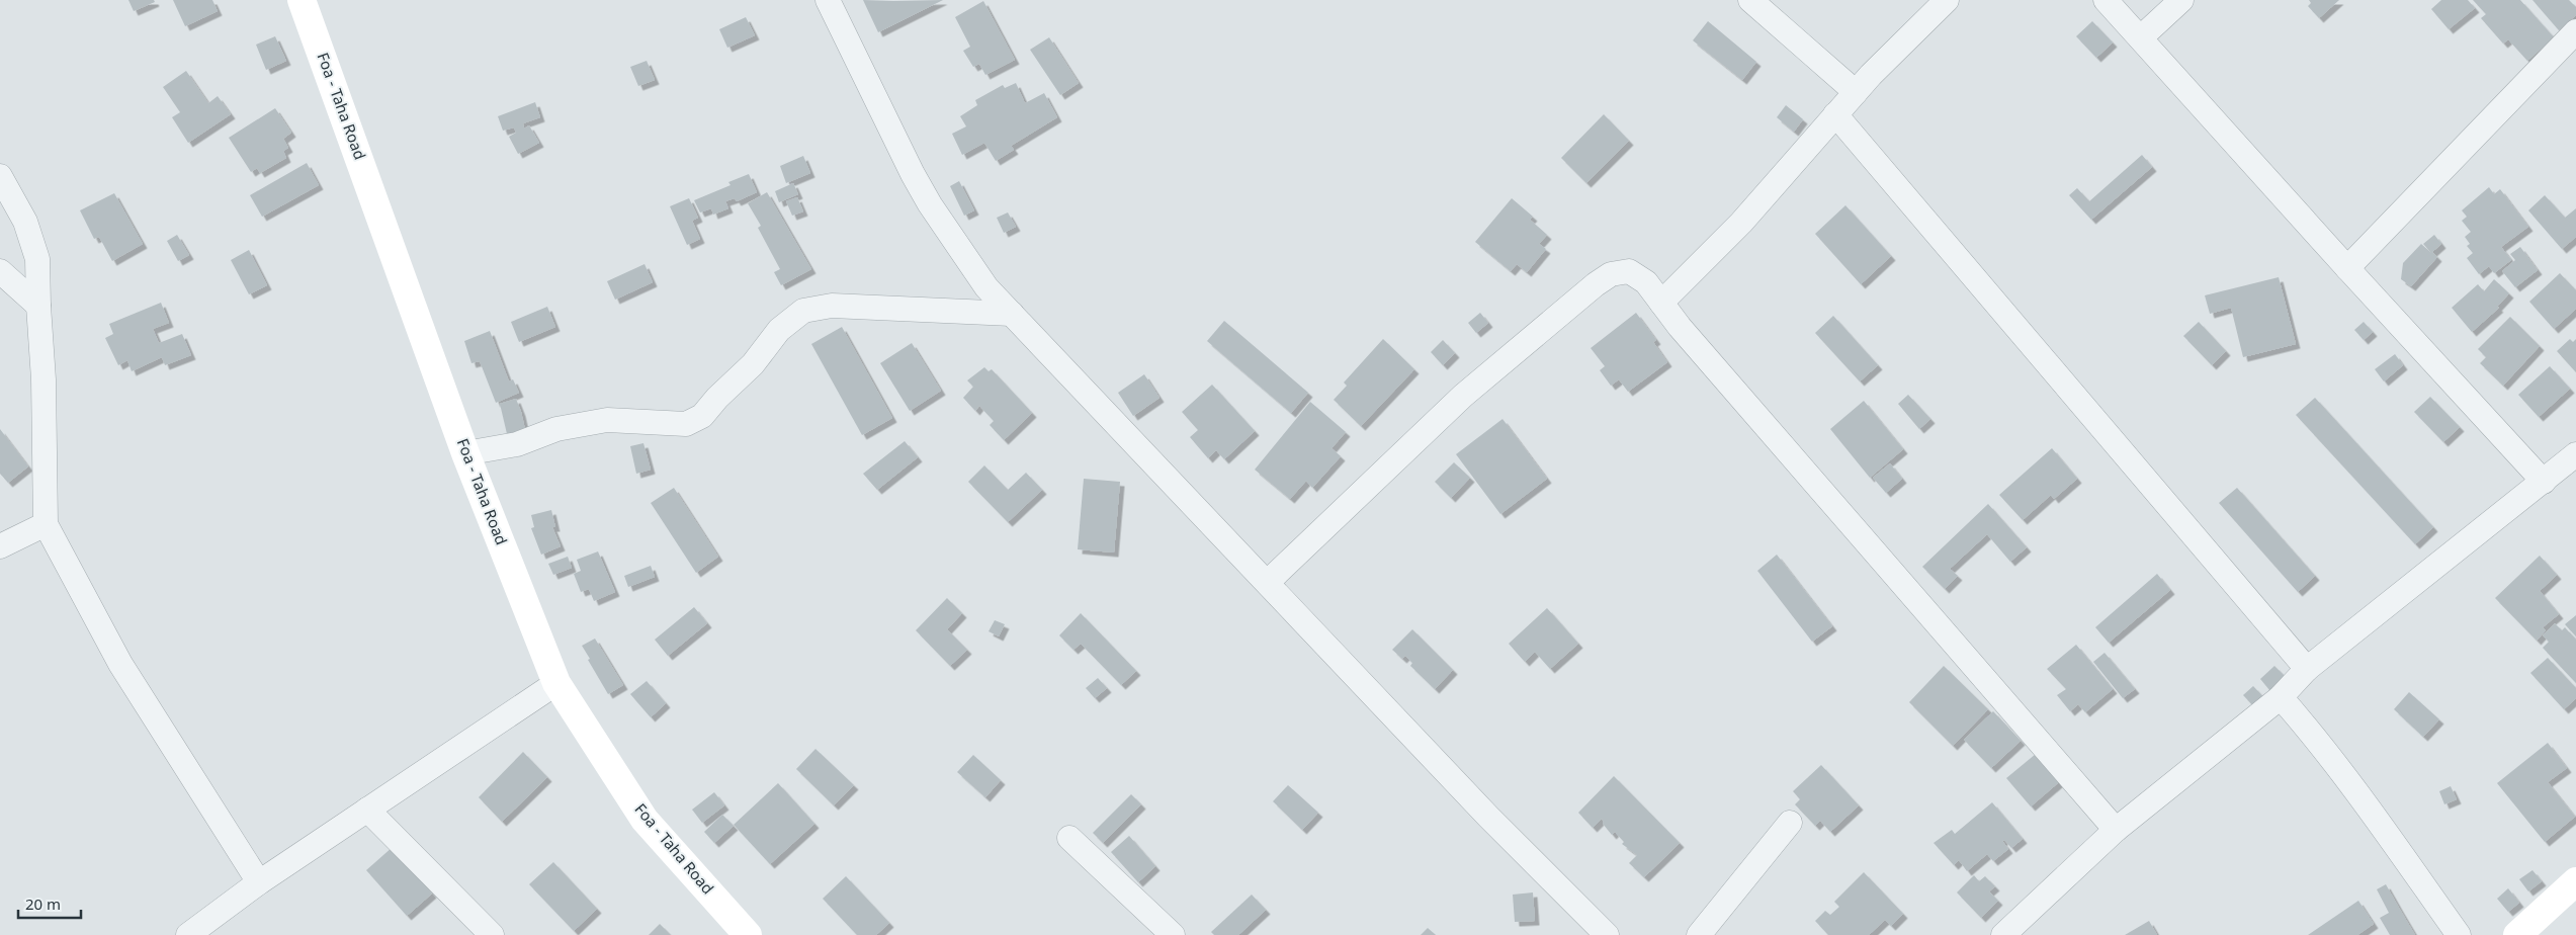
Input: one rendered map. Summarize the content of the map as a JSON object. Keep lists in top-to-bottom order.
{
  "streets": {
    "street": ["Foa - Taha Road"]
  },
  "scale_bar": "20 m"
}
